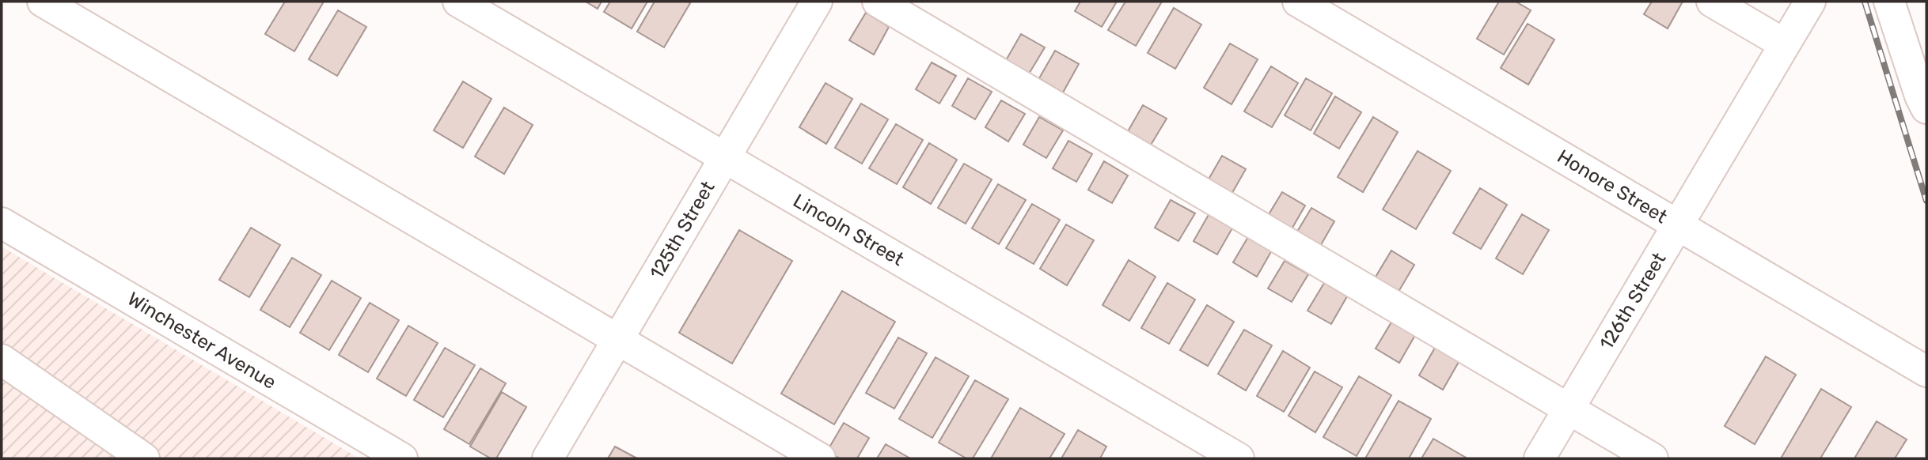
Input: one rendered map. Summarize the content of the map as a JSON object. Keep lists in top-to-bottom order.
{
  "streets": {
    "street": [
      "Honore Street",
      "125th Street",
      "Lincoln Street",
      "126th Street",
      "Winchester Avenue"
    ]
  },
  "crossings": [
    ["Honore Street", "126th Street"],
    ["125th Street", "Lincoln Street"]
  ]
}
